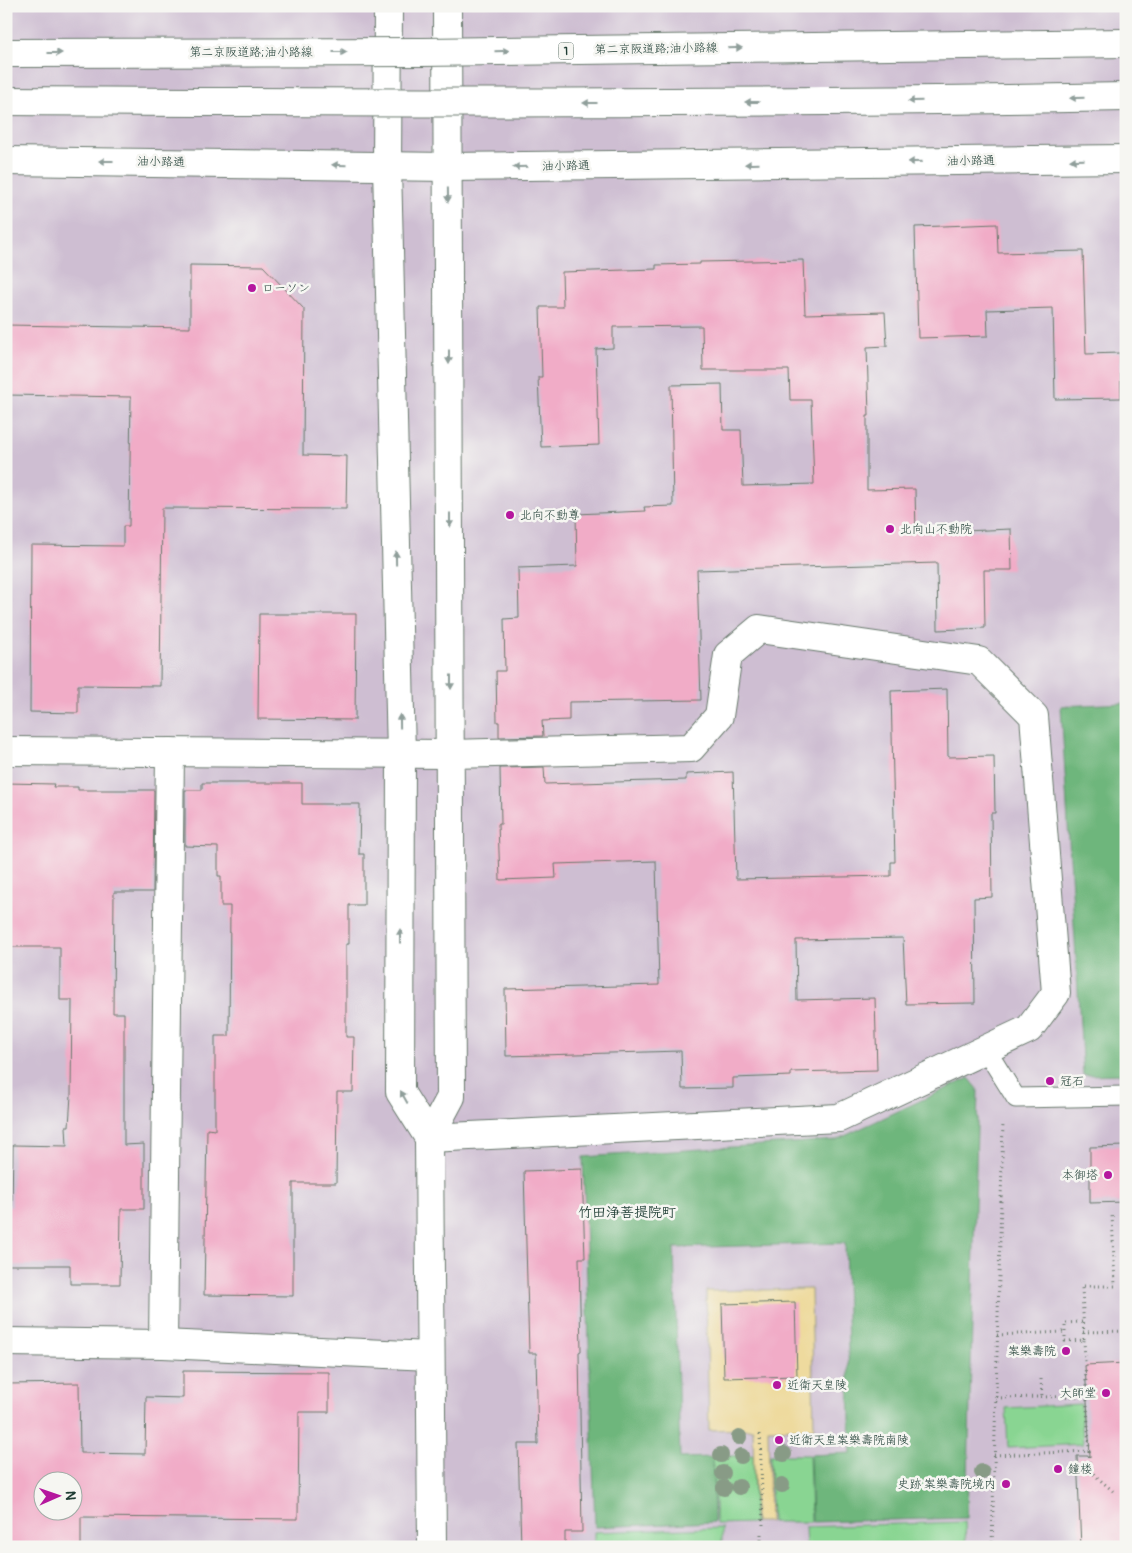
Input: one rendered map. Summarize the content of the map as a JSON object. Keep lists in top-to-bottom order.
{
  "streets": {
    "main road": ["第二京阪道路;油小路線", "1", "油小路通"]
  },
  "districts": ["竹田浄菩提院町"],
  "places": [
    "ローソン",
    "北向不動尊",
    "北向山不動院",
    "冠石",
    "本御塔",
    "案樂壽院",
    "近衛天皇陵",
    "大師堂",
    "近衛天皇案樂壽院南陵",
    "鐘楼",
    "史跡 案樂壽院境内"
  ],
  "north": "right"
}
